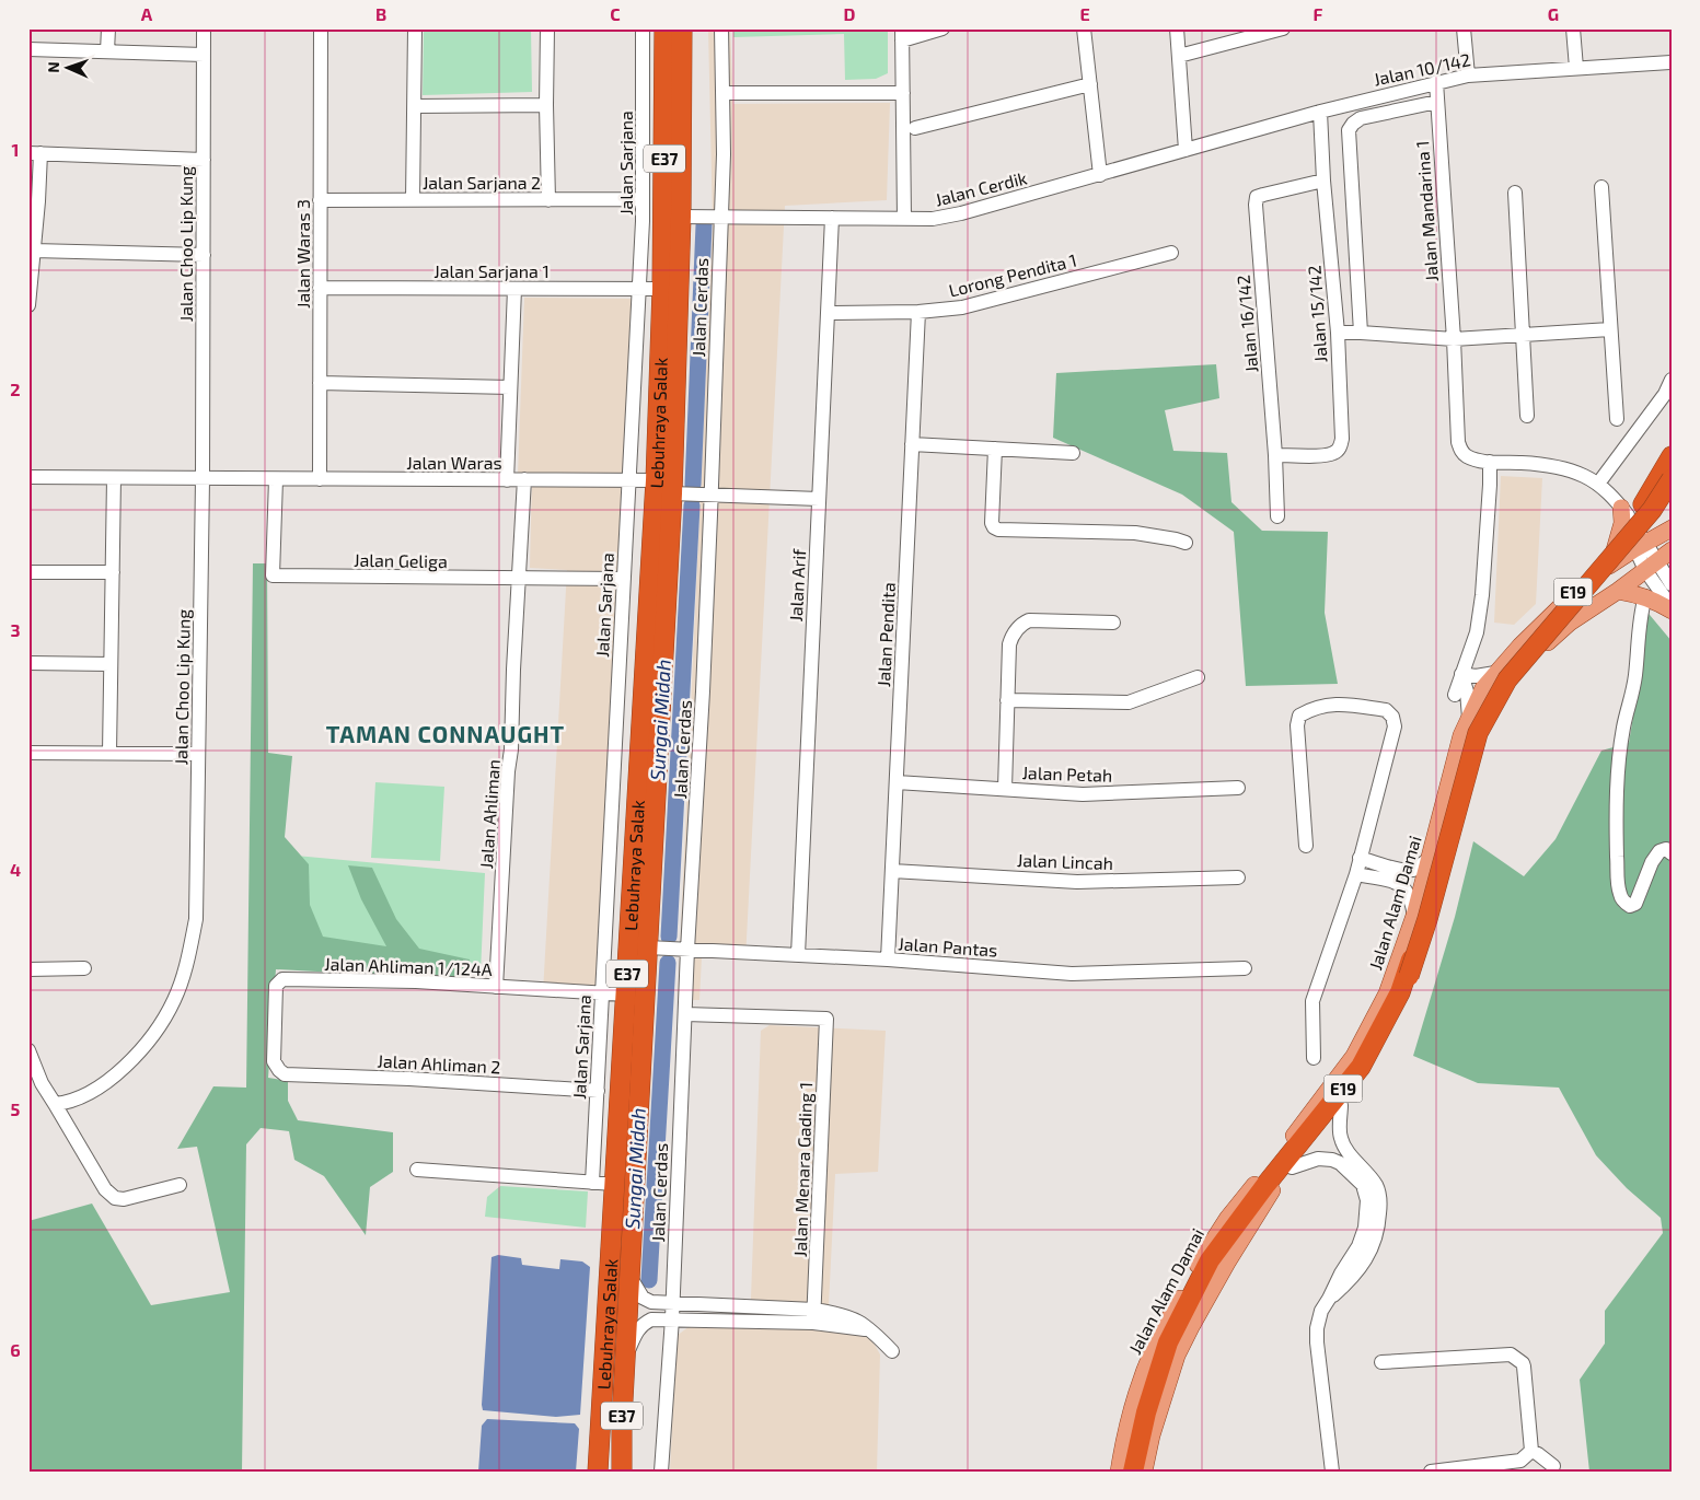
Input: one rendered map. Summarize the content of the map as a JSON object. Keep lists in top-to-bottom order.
{
  "streets": {
    "highway": ["E37", "Lebuhraya Salak", "E19"],
    "main road": ["Jalan Alam Damai"],
    "street": [
      "Jalan 10/142",
      "Jalan Sarjana",
      "Jalan Sarjana 2",
      "Jalan Cerdik",
      "Jalan Mandarina 1",
      "Jalan Choo Lip Kung",
      "Jalan Waras 3",
      "Jalan Sarjana 1",
      "Lorong Pendita 1",
      "Jalan Cerdas",
      "Jalan 15/142",
      "Jalan 16/142",
      "Jalan Waras",
      "Jalan Geliga",
      "Jalan Arif",
      "Jalan Pendita",
      "Jalan Petah",
      "Jalan Ahliman",
      "Jalan Lincah",
      "Jalan Pantas",
      "Jalan Ahliman 1/124A",
      "Jalan Ahliman 2",
      "Jalan Menara Gading 1"
    ]
  },
  "crossings": [
    ["Jalan 10/142", "Jalan Cerdik"],
    ["Jalan 10/142", "Jalan Mandarina 1"],
    ["Jalan 10/142", "Jalan 15/142"],
    ["Jalan Sarjana", "Jalan Sarjana 2"],
    ["Jalan Sarjana", "Jalan Sarjana 1"],
    ["Jalan Sarjana", "Jalan Waras"],
    ["Jalan Sarjana", "Jalan Geliga"],
    ["Jalan Sarjana", "Jalan Ahliman 1/124A"],
    ["Jalan Sarjana", "Jalan Ahliman 2"],
    ["Jalan Sarjana 2", "Jalan Waras 3"],
    ["Jalan Cerdik", "Jalan Cerdas"],
    ["Jalan Cerdik", "Lebuhraya Salak"],
    ["Jalan Cerdik", "Jalan Arif"],
    ["Jalan Mandarina 1", "Jalan Alam Damai"],
    ["Jalan Choo Lip Kung", "Jalan Waras"],
    ["Jalan Waras 3", "Jalan Sarjana 1"],
    ["Jalan Waras 3", "Jalan Waras"],
    ["Jalan Sarjana 1", "Lebuhraya Salak"],
    ["Lorong Pendita 1", "Jalan Arif"],
    ["Lorong Pendita 1", "Jalan Pendita"],
    ["Jalan Cerdas", "Jalan Pantas"],
    ["Jalan Cerdas", "Jalan Menara Gading 1"],
    ["Jalan 15/142", "Jalan 16/142"],
    ["Lebuhraya Salak", "Jalan Waras"],
    ["Lebuhraya Salak", "Jalan Pantas"],
    ["Lebuhraya Salak", "Jalan Ahliman 1/124A"],
    ["Jalan Waras", "Jalan Geliga"],
    ["Jalan Waras", "Jalan Ahliman"],
    ["Jalan Geliga", "Jalan Ahliman"],
    ["Jalan Arif", "Jalan Pantas"],
    ["Jalan Pendita", "Jalan Petah"],
    ["Jalan Pendita", "Jalan Lincah"],
    ["Jalan Pendita", "Jalan Pantas"],
    ["Jalan Ahliman", "Jalan Ahliman 1/124A"],
    ["Jalan Ahliman 1/124A", "Jalan Ahliman 2"]
  ],
  "districts": ["TAMAN CONNAUGHT"],
  "water": ["Sungai Midah"],
  "north": "left",
  "grid": {
    "columns": [
      "A",
      "B",
      "C",
      "D",
      "E",
      "F",
      "G"
    ],
    "rows": [
      "1",
      "2",
      "3",
      "4",
      "5",
      "6"
    ]
  }
}
